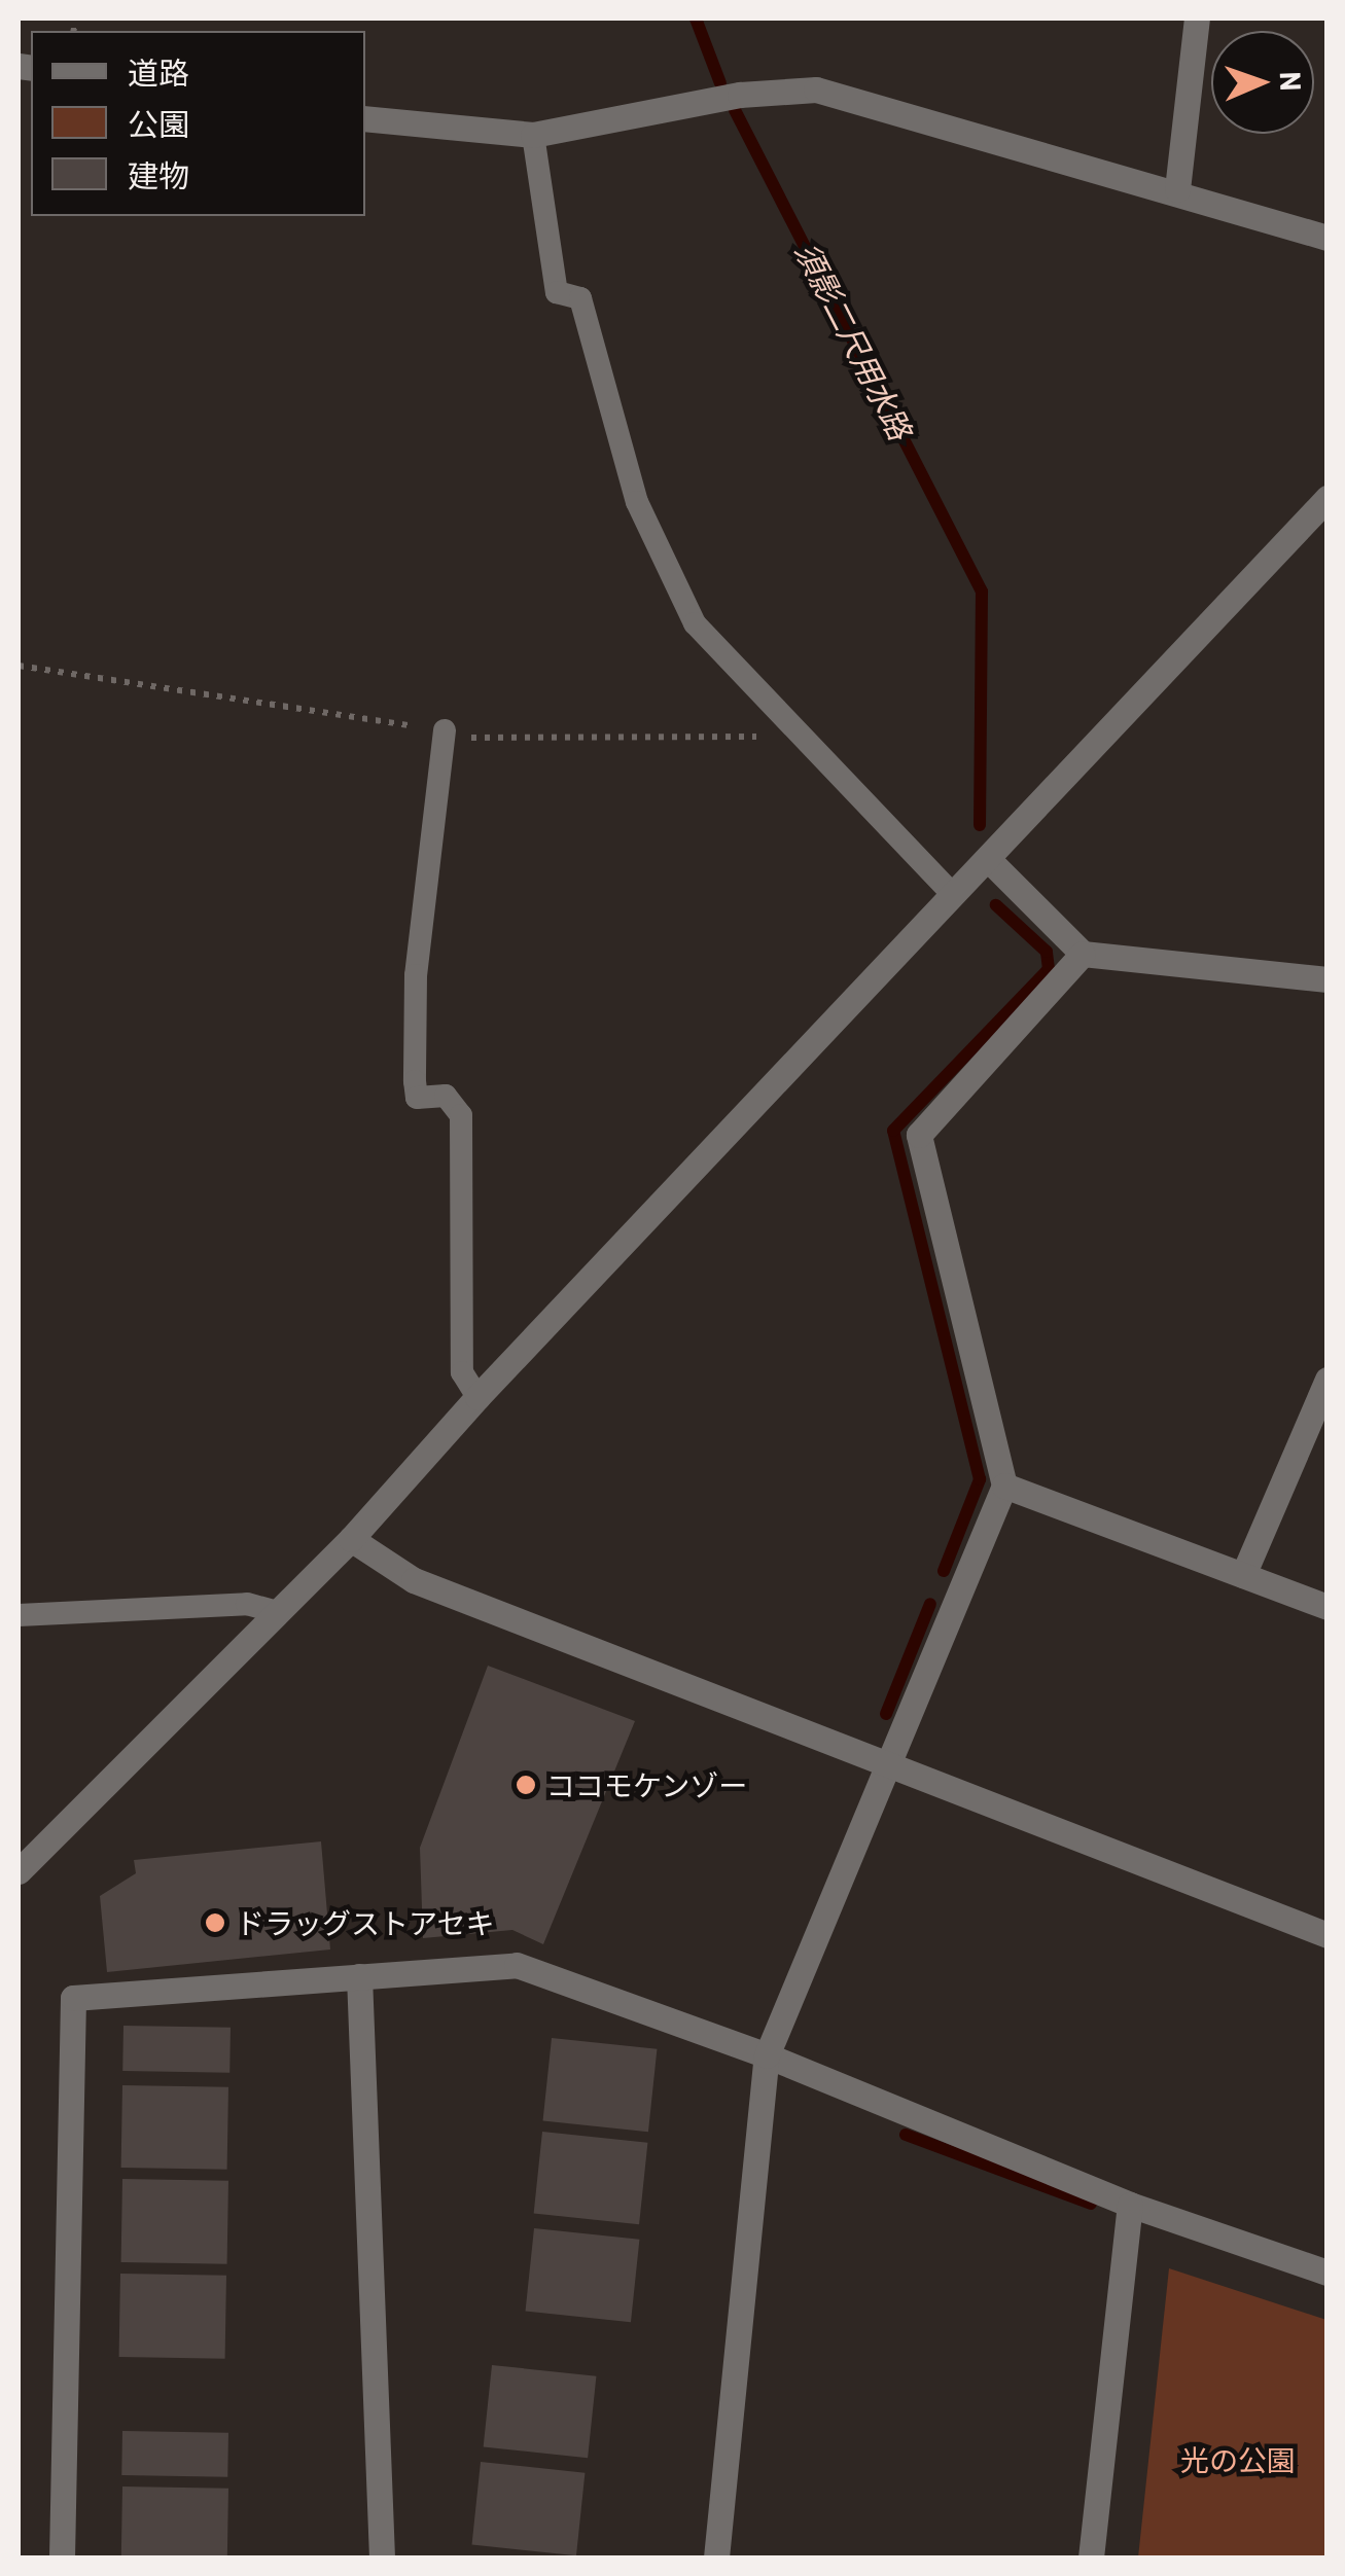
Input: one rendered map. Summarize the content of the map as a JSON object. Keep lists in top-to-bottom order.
{
  "water": ["須影二尺用水路"],
  "parks": ["光の公園"],
  "places": ["ココモケンゾー", "ドラッグストアセキ"],
  "legend": ["道路", "公園", "建物"],
  "north": "right"
}
